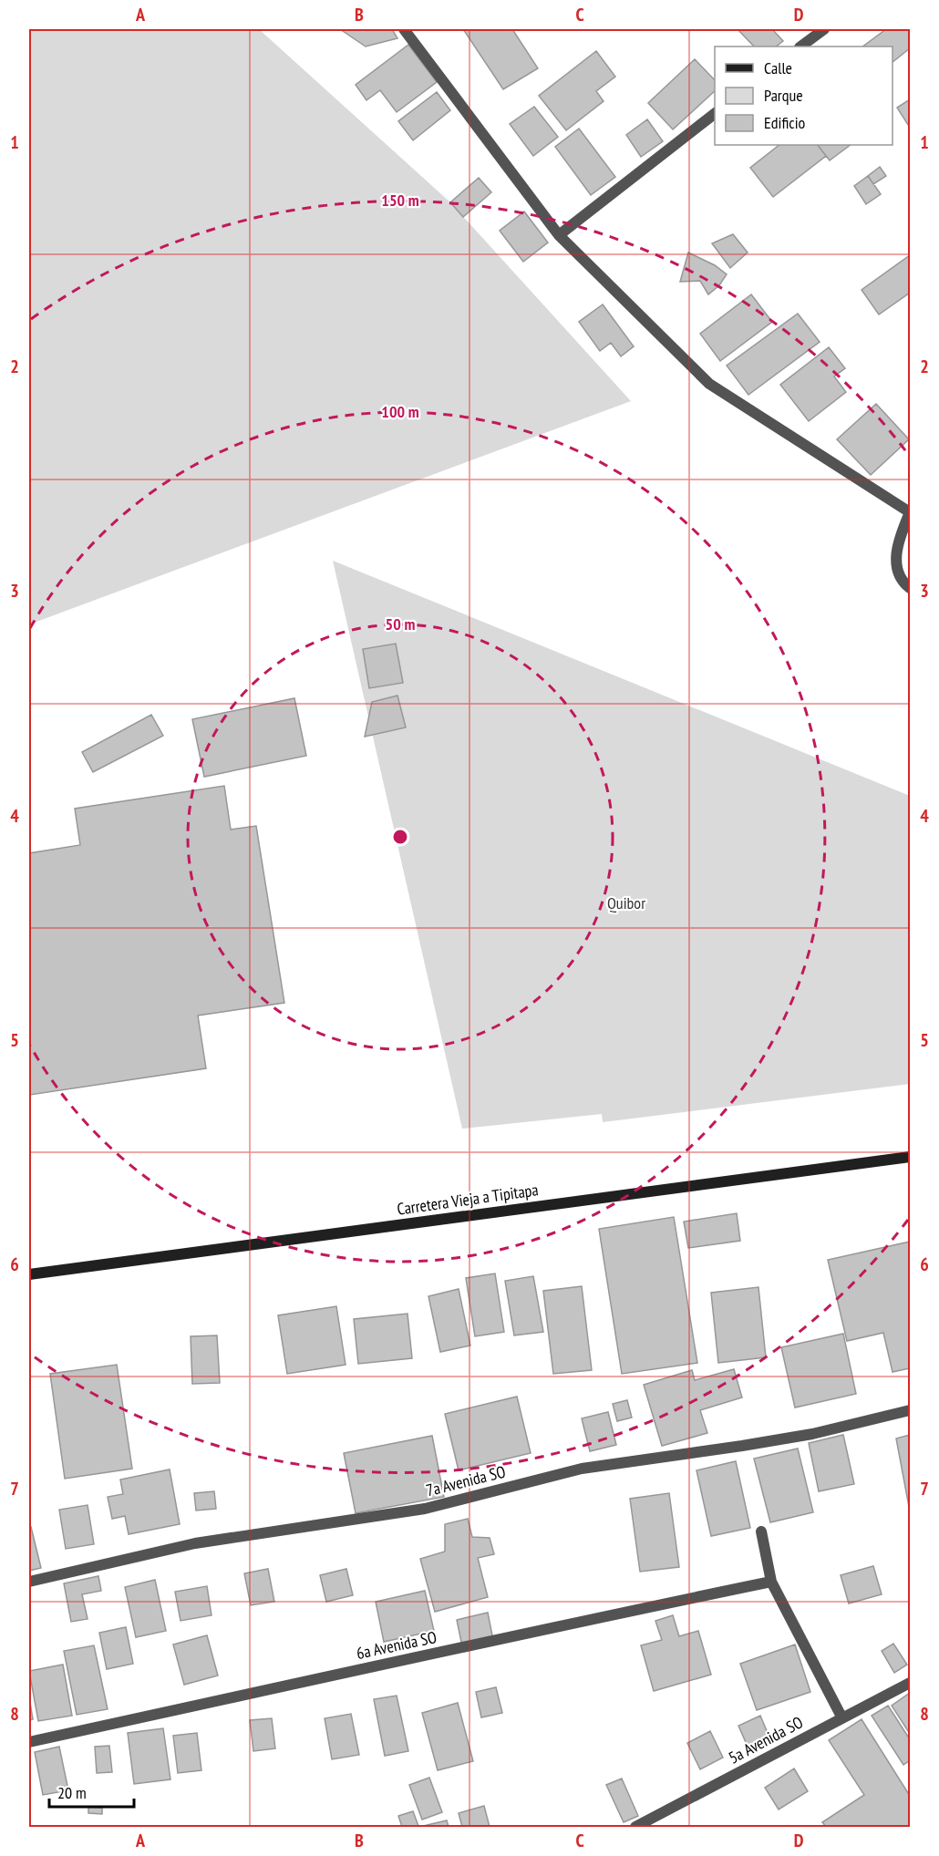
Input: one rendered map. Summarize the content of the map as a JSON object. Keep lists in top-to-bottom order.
{
  "streets": {
    "main road": ["Carretera Vieja a Tipitapa"],
    "street": ["7a Avenida SO", "6a Avenida SO", "5a Avenida SO"]
  },
  "parks": ["Quibor"],
  "legend": ["Calle", "Parque", "Edificio"],
  "scale_bar": "20 m",
  "grid": {
    "columns": [
      "A",
      "B",
      "C",
      "D"
    ],
    "rows": [
      "1",
      "2",
      "3",
      "4",
      "5",
      "6",
      "7",
      "8"
    ]
  },
  "rings": ["150 m", "100 m", "50 m"]
}
